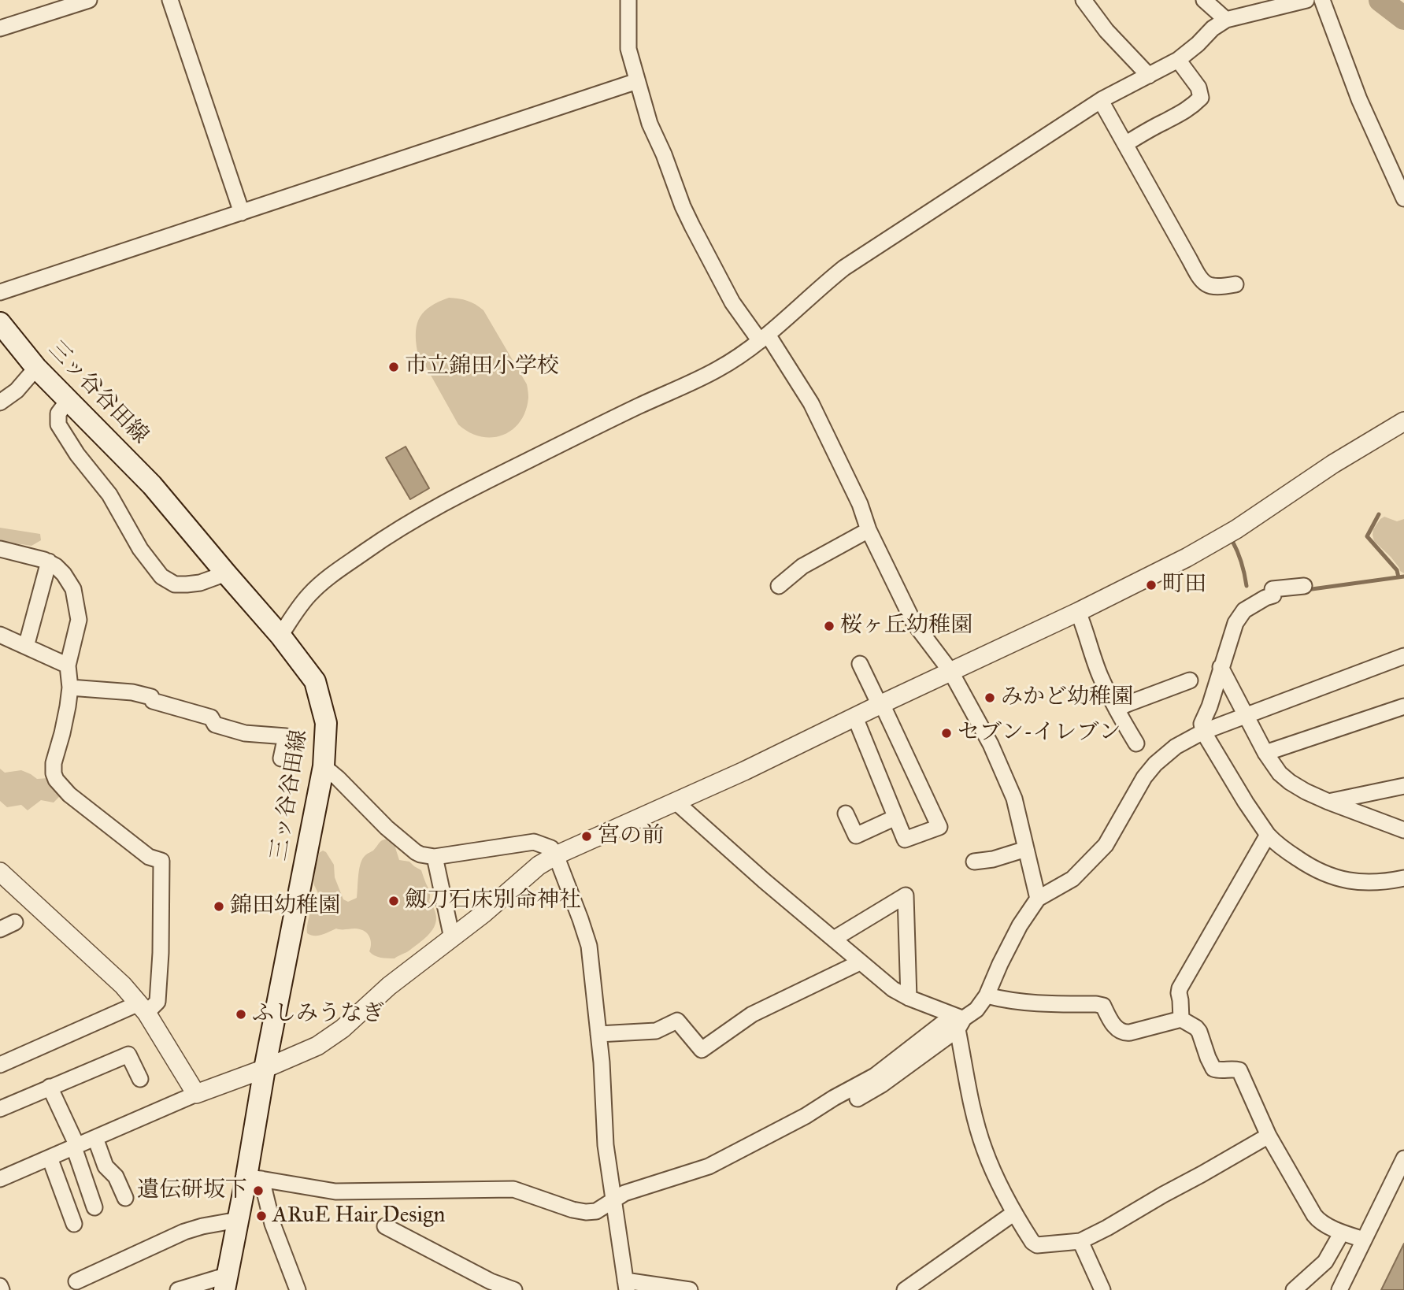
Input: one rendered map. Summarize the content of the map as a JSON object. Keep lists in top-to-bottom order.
{
  "streets": {
    "main road": ["三ッ谷谷田線"]
  },
  "places": [
    "市立錦田小学校",
    "町田",
    "桜ヶ丘幼稚園",
    "みかど幼稚園",
    "セブン-イレブン",
    "宮の前",
    "劔刀石床別命神社",
    "錦田幼稚園",
    "ふしみうなぎ",
    "遺伝研坂下",
    "ARuE Hair Design"
  ]
}
